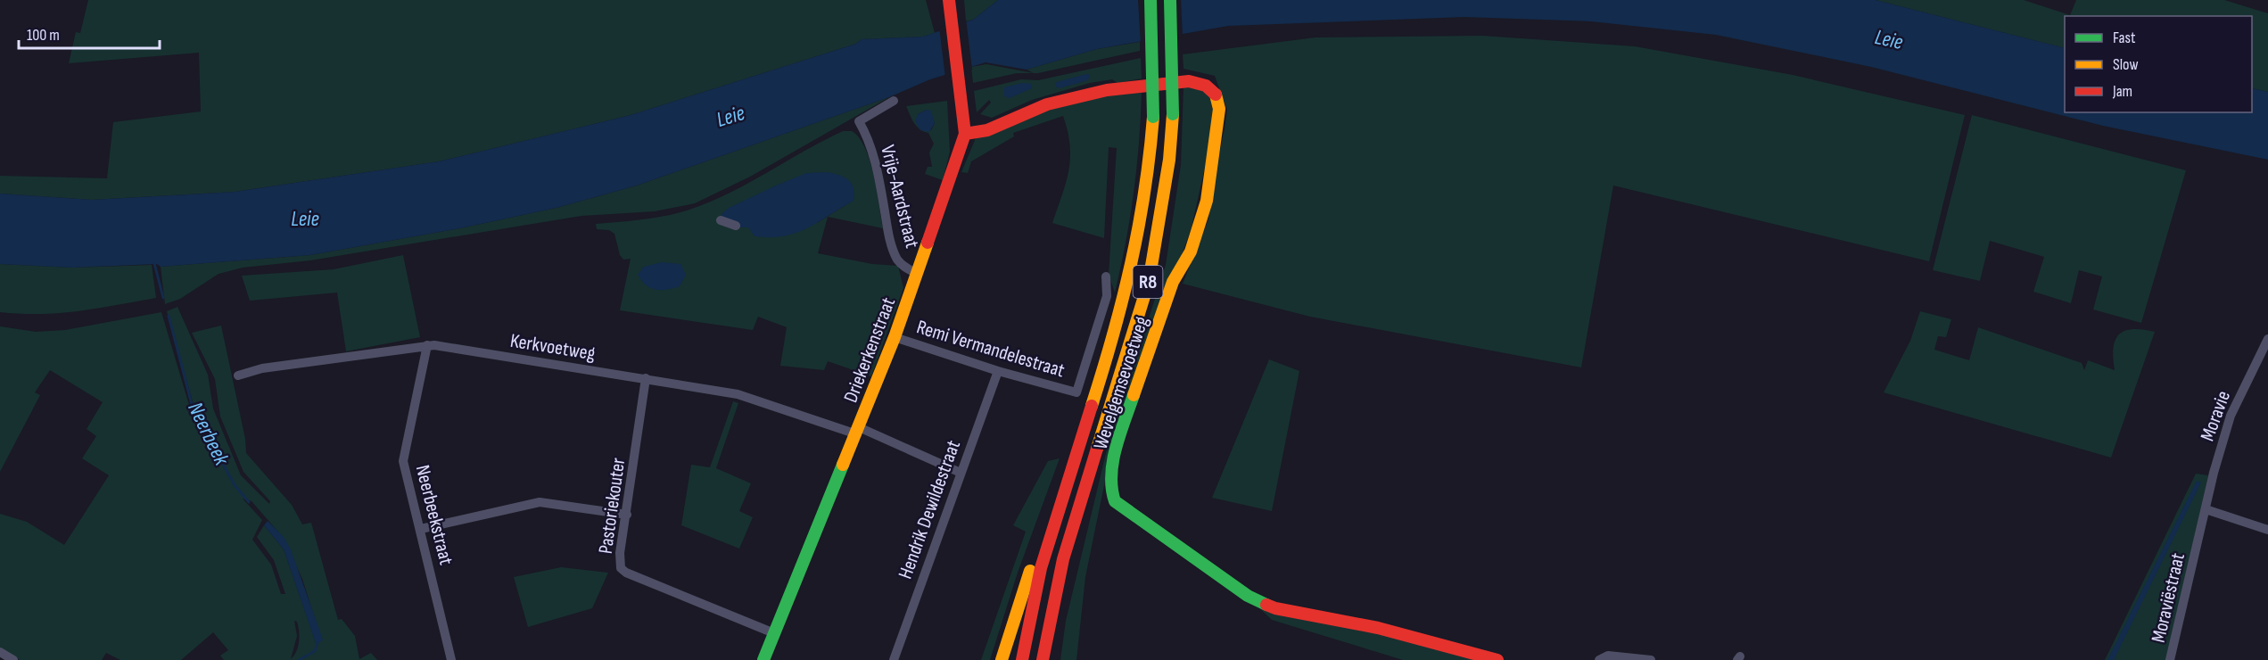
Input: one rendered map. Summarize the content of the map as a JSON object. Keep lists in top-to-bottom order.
{
  "streets": {
    "main road": ["R8", "Driekerkenstraat", "Wevelgemsevoetweg"],
    "street": [
      "Vrije-Aardstraat",
      "Kerkvoetweg",
      "Remi Vermandelestraat",
      "Moravie",
      "Pastoriekouter",
      "Hendrik Dewildestraat",
      "Neerbeekstraat",
      "Moraviëstraat"
    ]
  },
  "crossings": [
    ["Vrije-Aardstraat", "Driekerkenstraat"],
    ["Kerkvoetweg", "Driekerkenstraat"],
    ["Kerkvoetweg", "Pastoriekouter"],
    ["Kerkvoetweg", "Hendrik Dewildestraat"],
    ["Kerkvoetweg", "Neerbeekstraat"],
    ["Remi Vermandelestraat", "Driekerkenstraat"],
    ["Remi Vermandelestraat", "Hendrik Dewildestraat"],
    ["Driekerkenstraat", "Wevelgemsevoetweg"],
    ["Driekerkenstraat", "Pastoriekouter"],
    ["Moravie", "Moraviëstraat"]
  ],
  "water": ["Leie", "Neerbeek"],
  "legend": ["Fast", "Slow", "Jam"],
  "scale_bar": "100 m"
}
